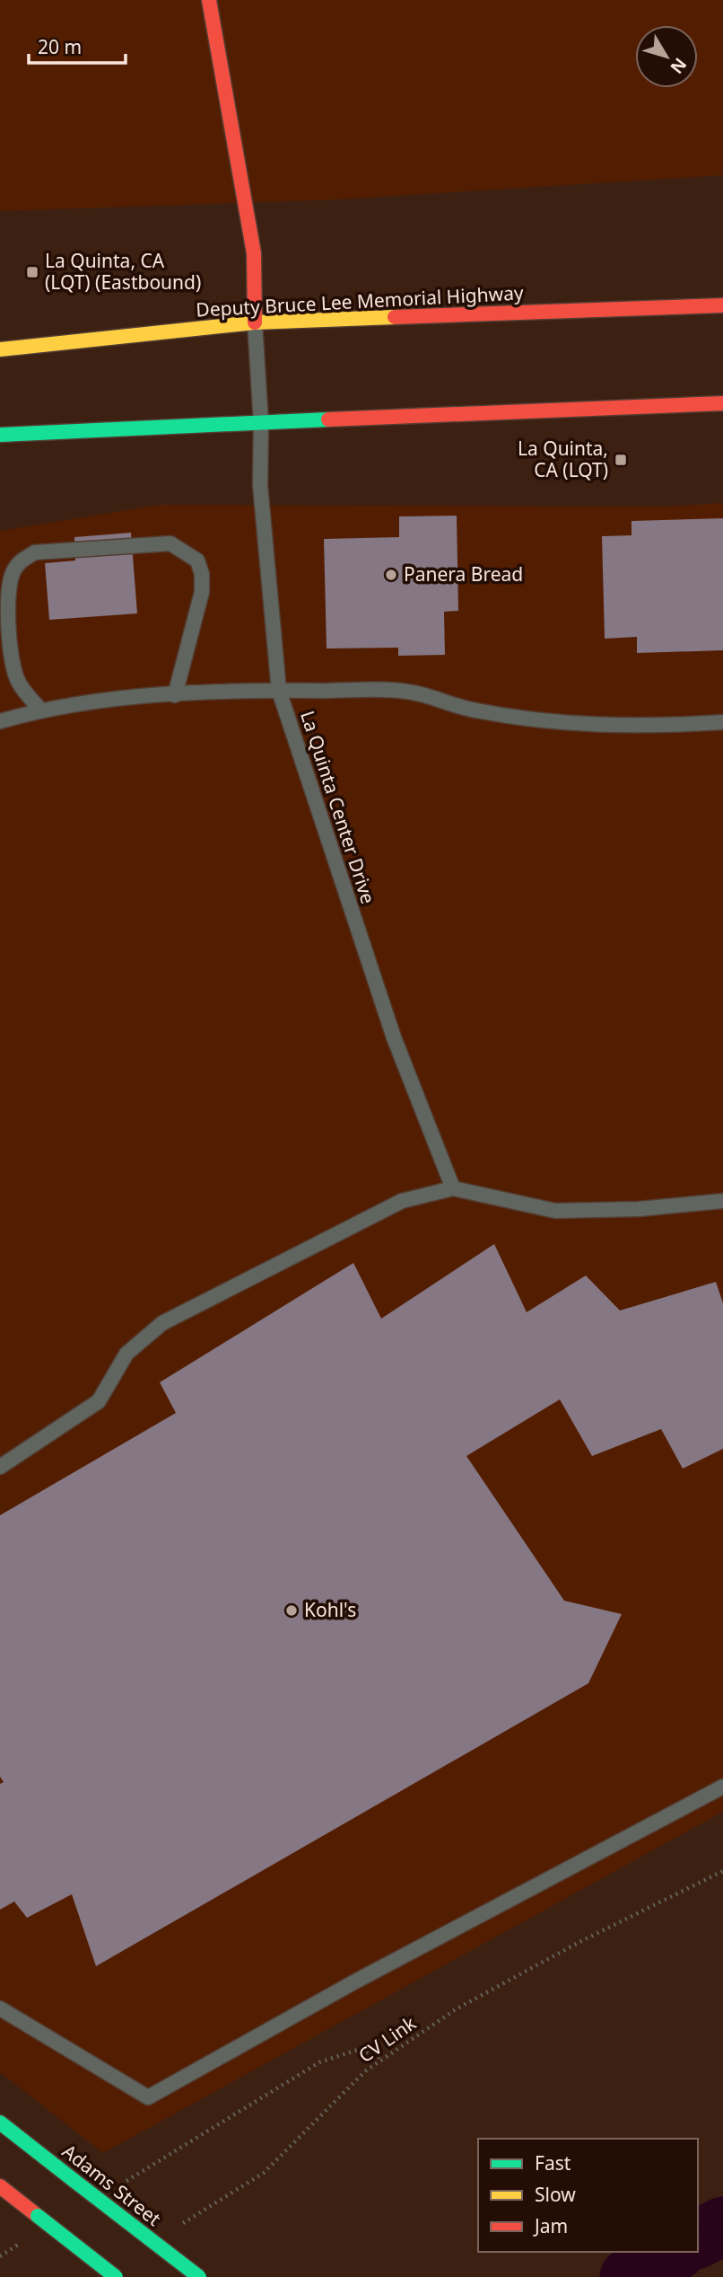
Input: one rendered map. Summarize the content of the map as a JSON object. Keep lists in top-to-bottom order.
{
  "streets": {
    "main road": ["Deputy Bruce Lee Memorial Highway", "Adams Street"],
    "lane": ["La Quinta Center Drive"],
    "path": ["CV Link"]
  },
  "crossings": [
    ["Deputy Bruce Lee Memorial Highway", "La Quinta Center Drive"]
  ],
  "places": {
    "transit": ["La Quinta, CA (LQT) (Eastbound)", "La Quinta, CA (LQT)"],
    "other": ["Panera Bread", "Kohl's"]
  },
  "legend": ["Fast", "Slow", "Jam"],
  "scale_bar": "20 m",
  "north": "bottom right"
}
